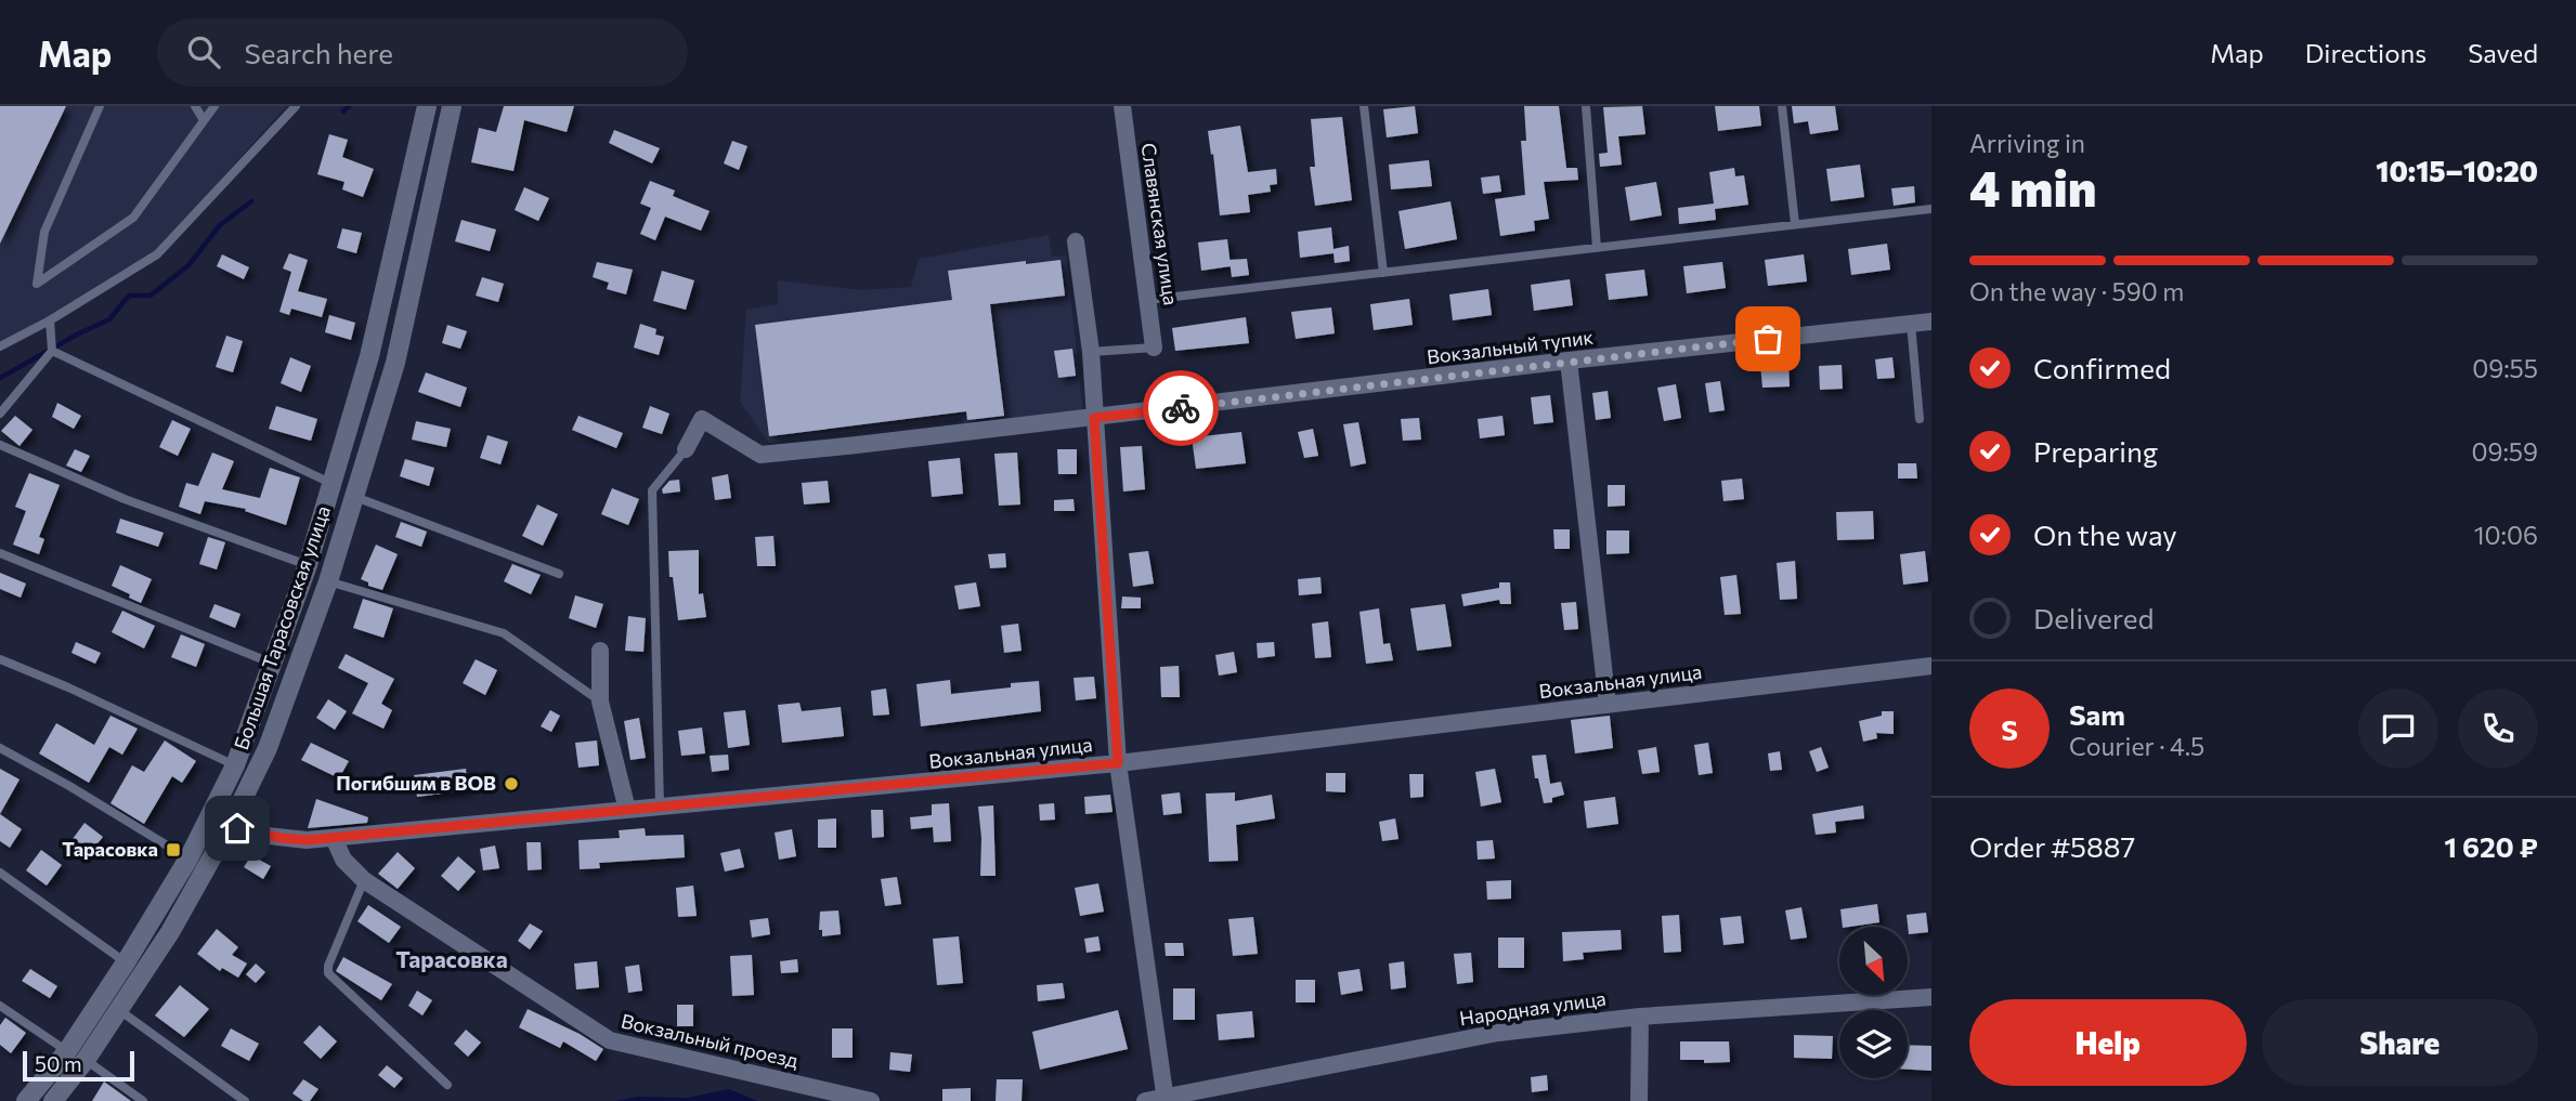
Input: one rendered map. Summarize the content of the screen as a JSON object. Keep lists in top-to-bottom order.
{
  "streets": {
    "street": [
      "Славянская улица",
      "Вокзальный тупик",
      "Большая Тарасовская улица",
      "Вокзальная улица",
      "Народная улица",
      "Вокзальный проезд"
    ]
  },
  "crossings": [
    ["Большая Тарасовская улица", "Вокзальная улица"],
    ["Вокзальная улица", "Вокзальный проезд"]
  ],
  "districts": ["Тарасовка"],
  "places": {
    "other": ["Погибшим в ВОВ"],
    "transit": ["Тарасовка"]
  },
  "scale_bar": "50 m",
  "north": "bottom right",
  "page": {
    "header": "Map",
    "search": "Search here",
    "nav": ["Map", "Directions", "Saved"],
    "heading": ["4 min", "Arriving in", "10:15–10:20"],
    "panel": [
      "Sam",
      "Courier · 4.5",
      "Order #5887",
      "1 620 ₽"
    ],
    "bar": "On the way · 590 m",
    "list": [
      ["Confirmed", "09:55"],
      ["Preparing", "09:59"],
      ["On the way", "10:06"],
      "Delivered"
    ],
    "round": "S",
    "buttons": ["Help", "Share"],
    "scale": "50 m"
  }
}
